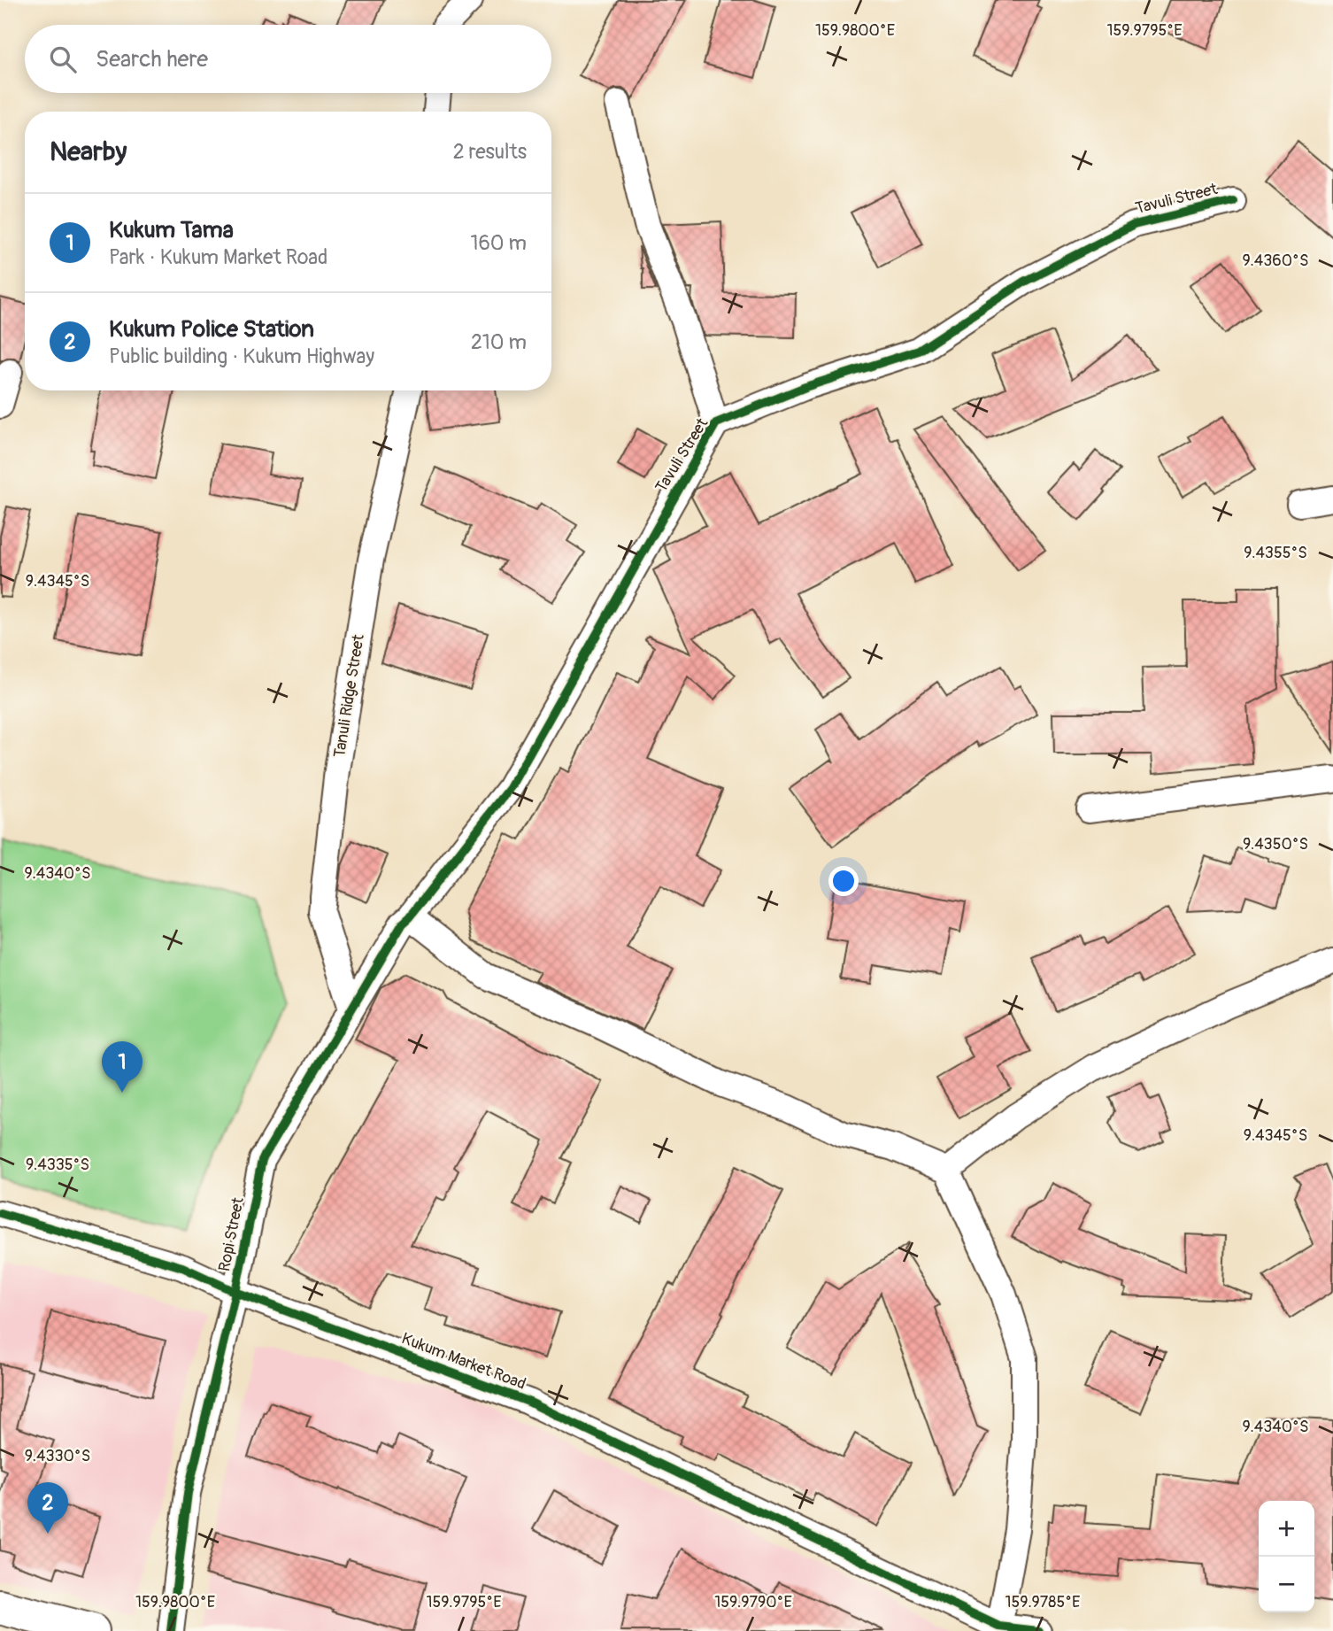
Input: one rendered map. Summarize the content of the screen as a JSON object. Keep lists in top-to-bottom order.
{
  "streets": {
    "street": [
      "Tavuli Street",
      "Tanuli Ridge Street",
      "Ropi Street",
      "Kukum Market Road"
    ]
  },
  "crossings": [
    ["Tavuli Street", "Ropi Street"],
    ["Tanuli Ridge Street", "Ropi Street"],
    ["Ropi Street", "Kukum Market Road"]
  ],
  "page": {
    "search": "Search here",
    "heading": ["Nearby", "2 results"],
    "list": [
      {
        "mark": "1",
        "name": "Kukum Tama",
        "note": "Park · Kukum Market Road",
        "value": "160 m"
      },
      {
        "mark": "2",
        "name": "Kukum Police Station",
        "note": "Public building · Kukum Highway",
        "value": "210 m"
      }
    ],
    "pins": ["1", "2"],
    "map_buttons": ["+", "−"]
  },
  "coordinates": [
    "159.9800°E",
    "159.9795°E",
    "9.4360°S",
    "9.4355°S",
    "9.4345°S",
    "9.4350°S",
    "9.4340°S",
    "9.4335°S",
    "9.4330°S",
    "159.9790°E",
    "159.9785°E"
  ]
}
